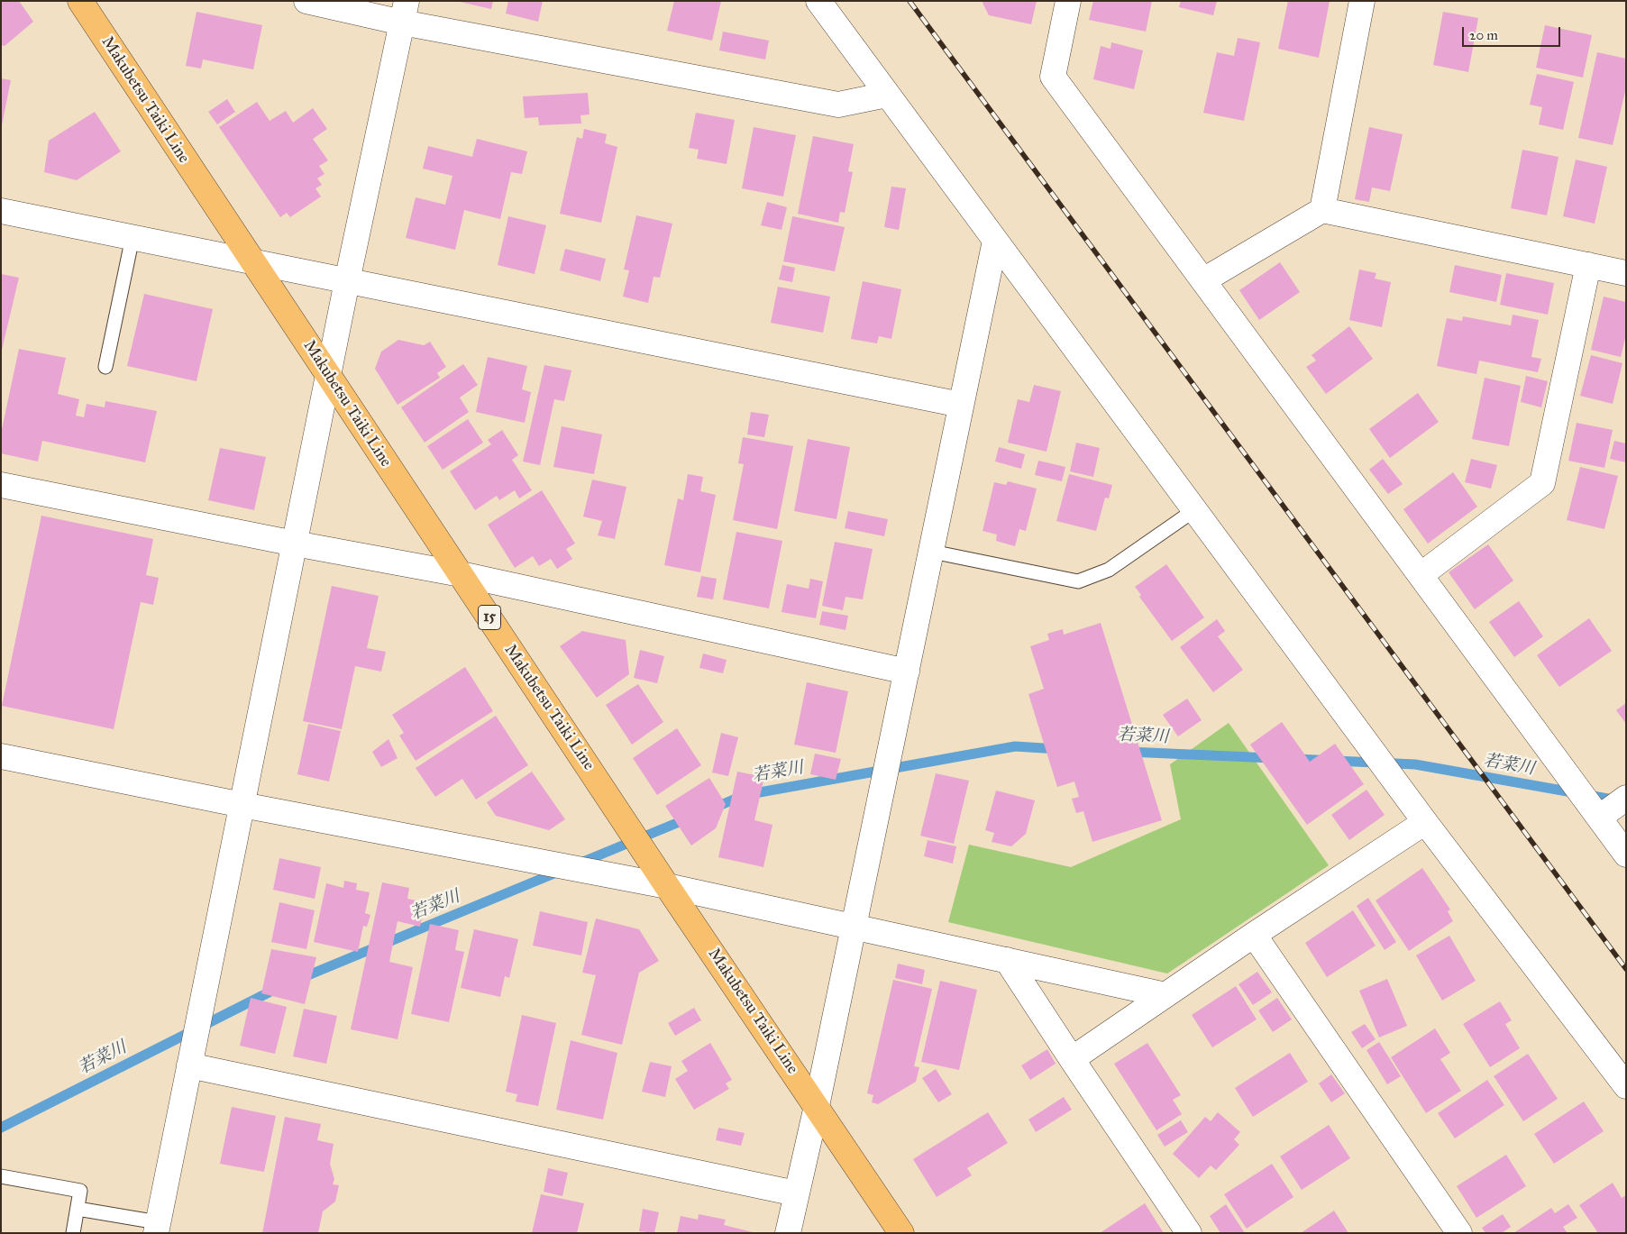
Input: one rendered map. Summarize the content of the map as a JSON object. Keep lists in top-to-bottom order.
{
  "streets": {
    "main road": ["Makubetsu Taiki Line", "15"]
  },
  "water": ["若菜川"],
  "scale_bar": "20 m"
}
